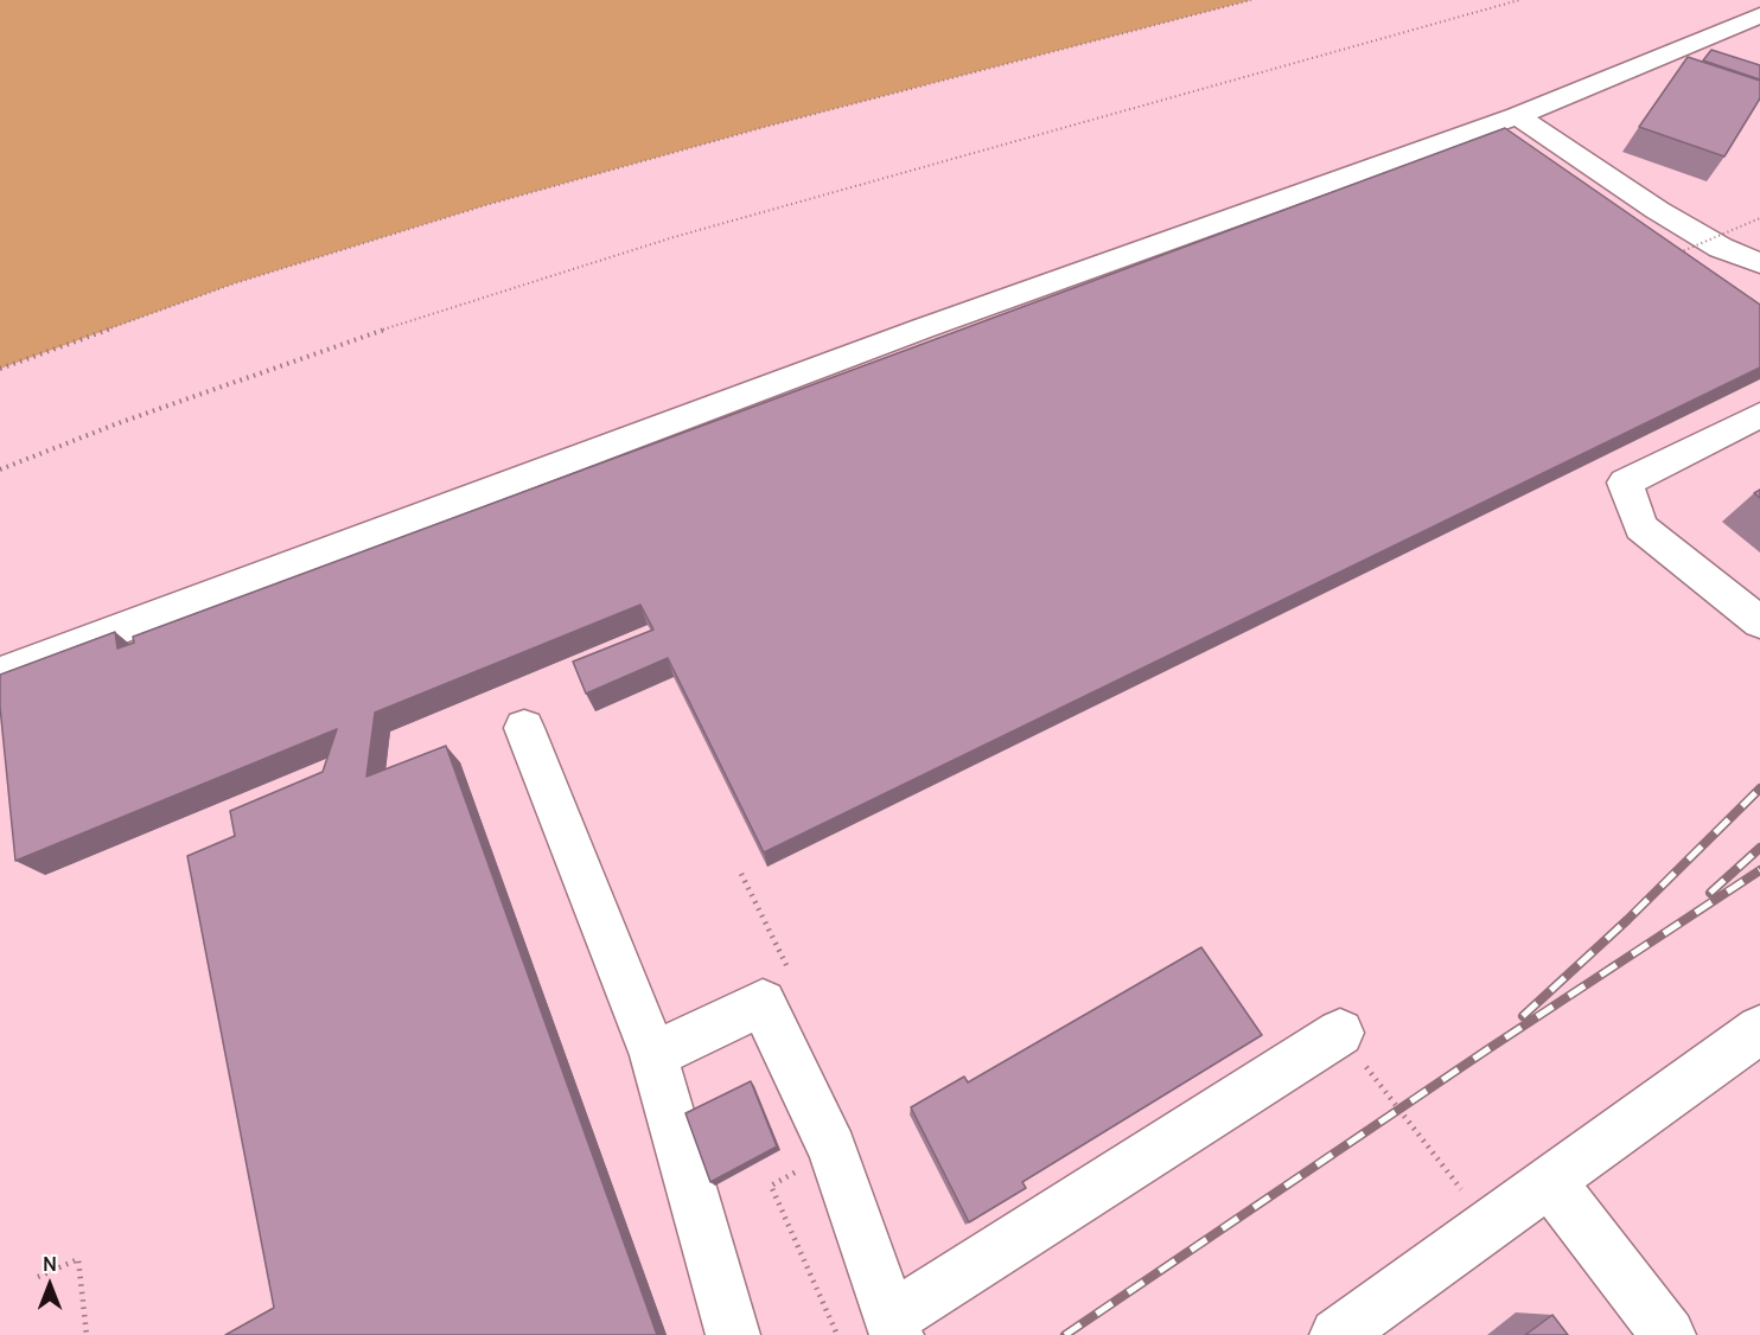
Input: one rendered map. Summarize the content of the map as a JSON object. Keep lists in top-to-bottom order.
{
  "north": "top"
}
